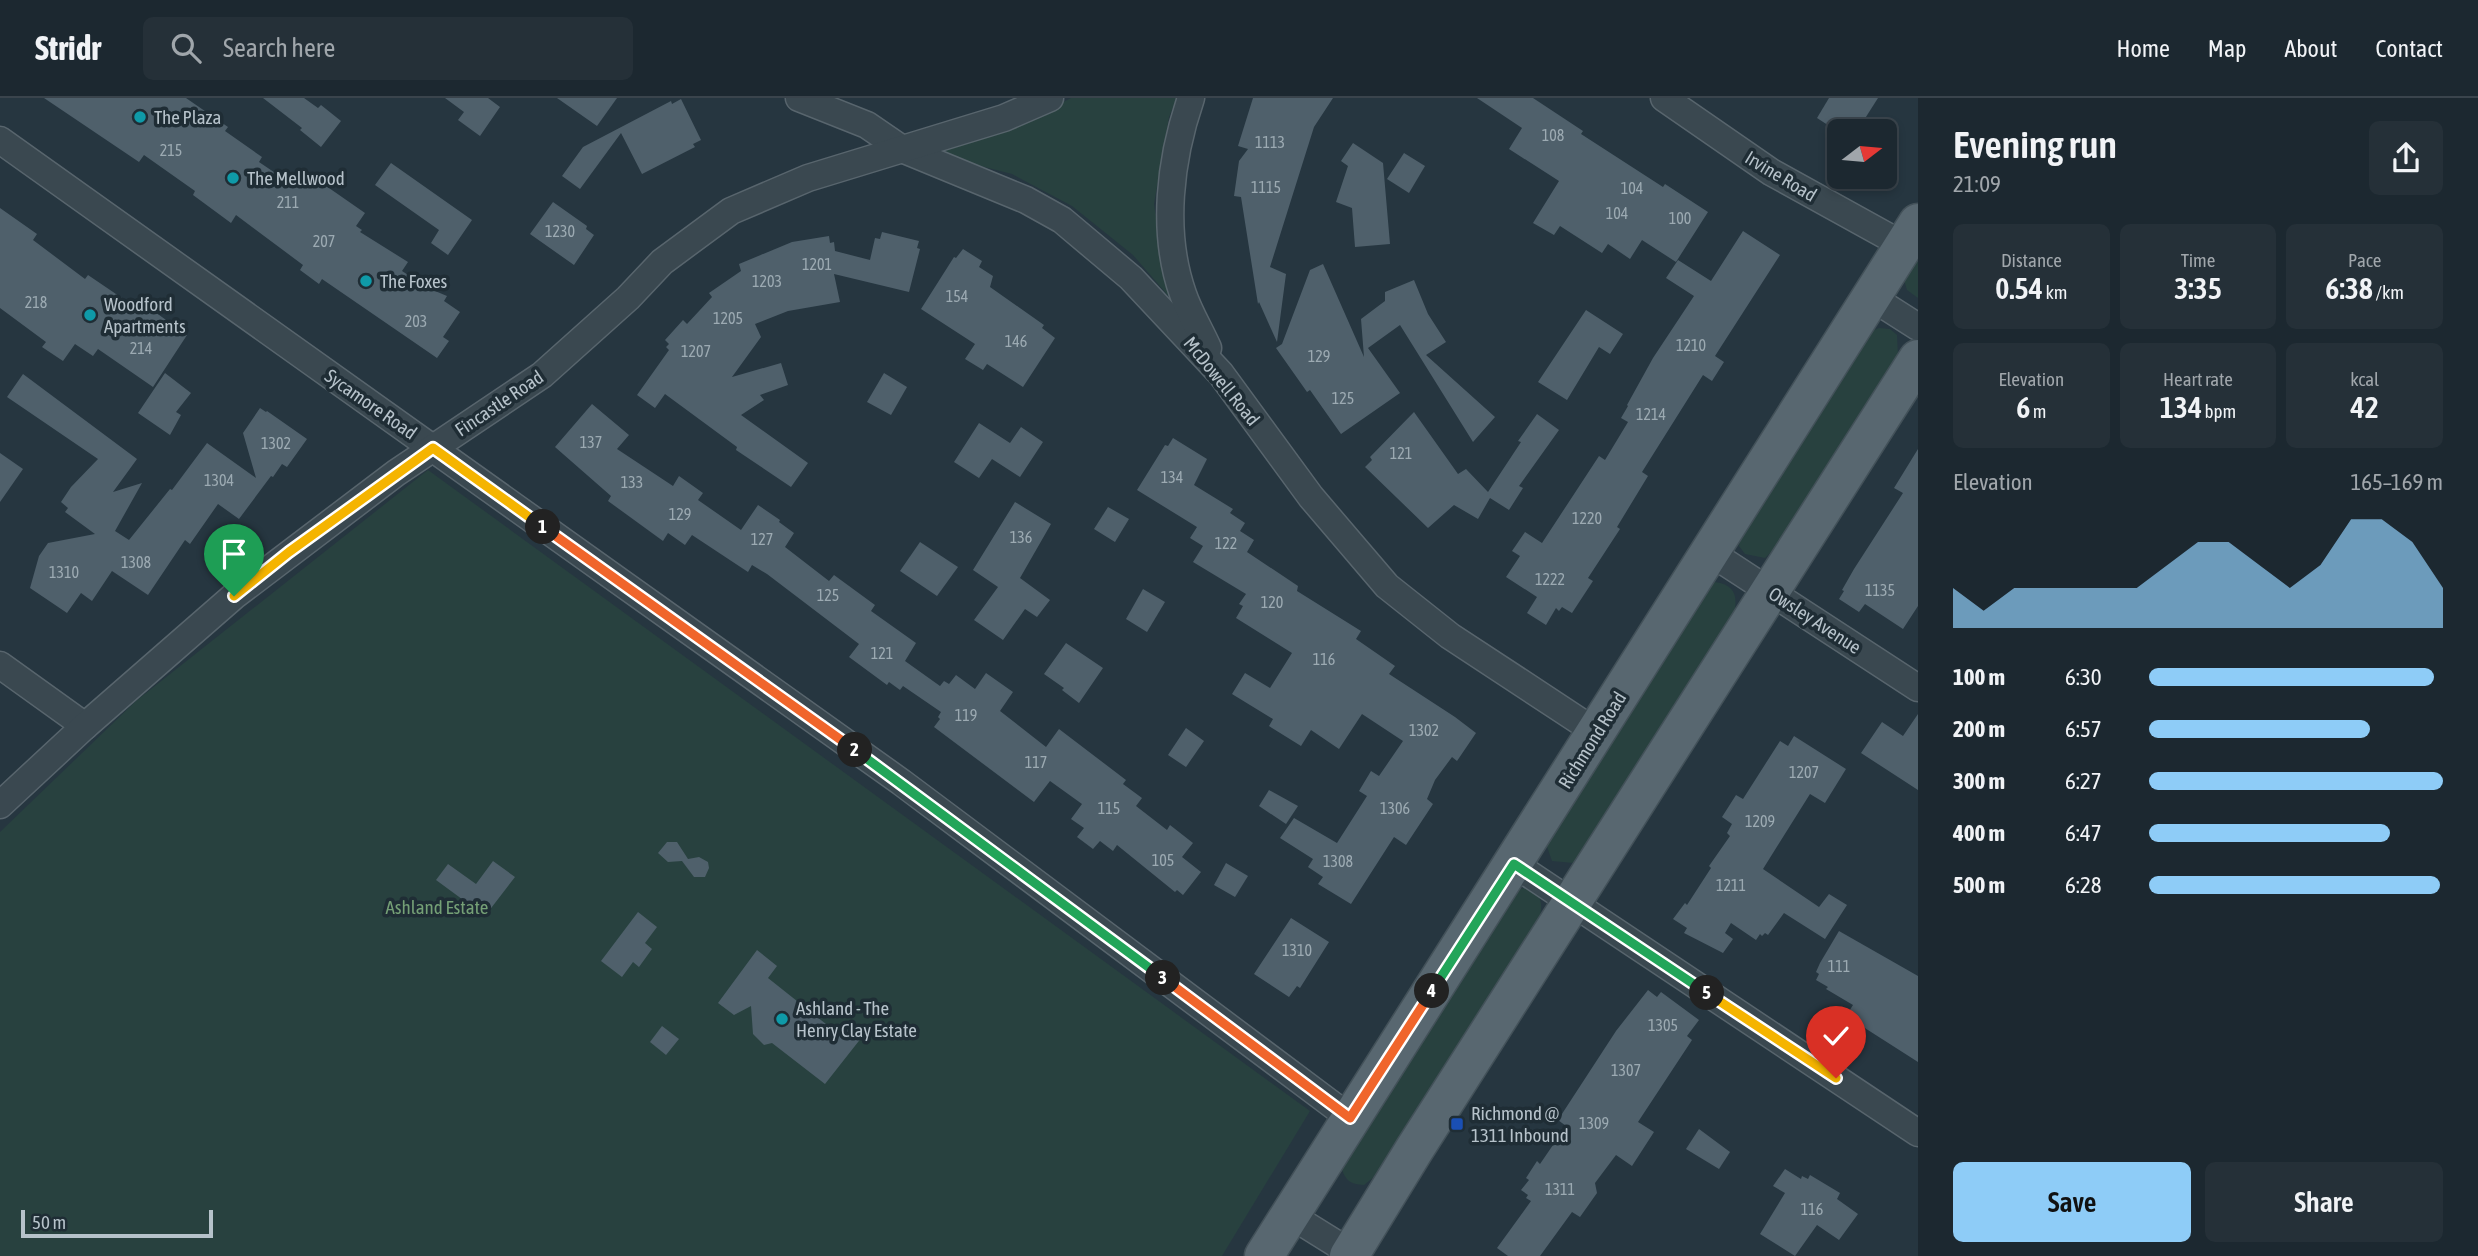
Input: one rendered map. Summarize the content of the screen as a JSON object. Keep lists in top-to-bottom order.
{
  "streets": {
    "main road": ["Richmond Road"],
    "street": [
      "Irvine Road",
      "McDowell Road",
      "Fincastle Road",
      "Sycamore Road",
      "Owsley Avenue"
    ]
  },
  "crossings": [
    ["Irvine Road", "Richmond Road"],
    ["McDowell Road", "Fincastle Road"],
    ["McDowell Road", "Richmond Road"],
    ["Fincastle Road", "Sycamore Road"],
    ["Sycamore Road", "Richmond Road"],
    ["Owsley Avenue", "Richmond Road"]
  ],
  "parks": ["Ashland Estate"],
  "places": {
    "other": [
      "The Plaza",
      "The Mellwood",
      "The Foxes",
      "Woodford Apartments",
      "Ashland - The Henry Clay Estate"
    ],
    "transit": ["Richmond @ 1311 Inbound"]
  },
  "house_numbers": [
    "108",
    "1113",
    "215",
    "1115",
    "104",
    "211",
    "104",
    "100",
    "1230",
    "207",
    "1201",
    "1203",
    "154",
    "218",
    "1205",
    "203",
    "146",
    "1210",
    "214",
    "1207",
    "129",
    "125",
    "1214",
    "137",
    "1302",
    "121",
    "134",
    "1304",
    "133",
    "129",
    "1220",
    "136",
    "127",
    "122",
    "1308",
    "1310",
    "1222",
    "1135",
    "125",
    "120",
    "121",
    "116",
    "119",
    "1302",
    "117",
    "1207",
    "115",
    "1306",
    "1209",
    "105",
    "1308",
    "1211",
    "1310",
    "111",
    "1305",
    "1307",
    "1309",
    "1311",
    "116"
  ],
  "scale_bar": "50 m",
  "north": "right",
  "page": {
    "header": "Stridr",
    "search": "Search here",
    "nav": [
      "Home",
      "Map",
      "About",
      "Contact"
    ],
    "heading": ["Evening run", "21:09"],
    "stats": [
      ["Distance", "0.54 km"],
      ["Time", "3:35"],
      ["Pace", "6:38 /km"],
      ["Elevation", "6 m"],
      ["Heart rate", "134 bpm"],
      ["kcal", "42"]
    ],
    "chart": ["Elevation", "165–169 m"],
    "pins": [
      "1",
      "2",
      "3",
      "4",
      "5"
    ],
    "list": [
      {
        "name": "100 m",
        "note": "6:30"
      },
      {
        "name": "200 m",
        "note": "6:57"
      },
      {
        "name": "300 m",
        "note": "6:27"
      },
      {
        "name": "400 m",
        "note": "6:47"
      },
      {
        "name": "500 m",
        "note": "6:28"
      }
    ],
    "buttons": ["Save", "Share"],
    "scale": "50 m"
  }
}
